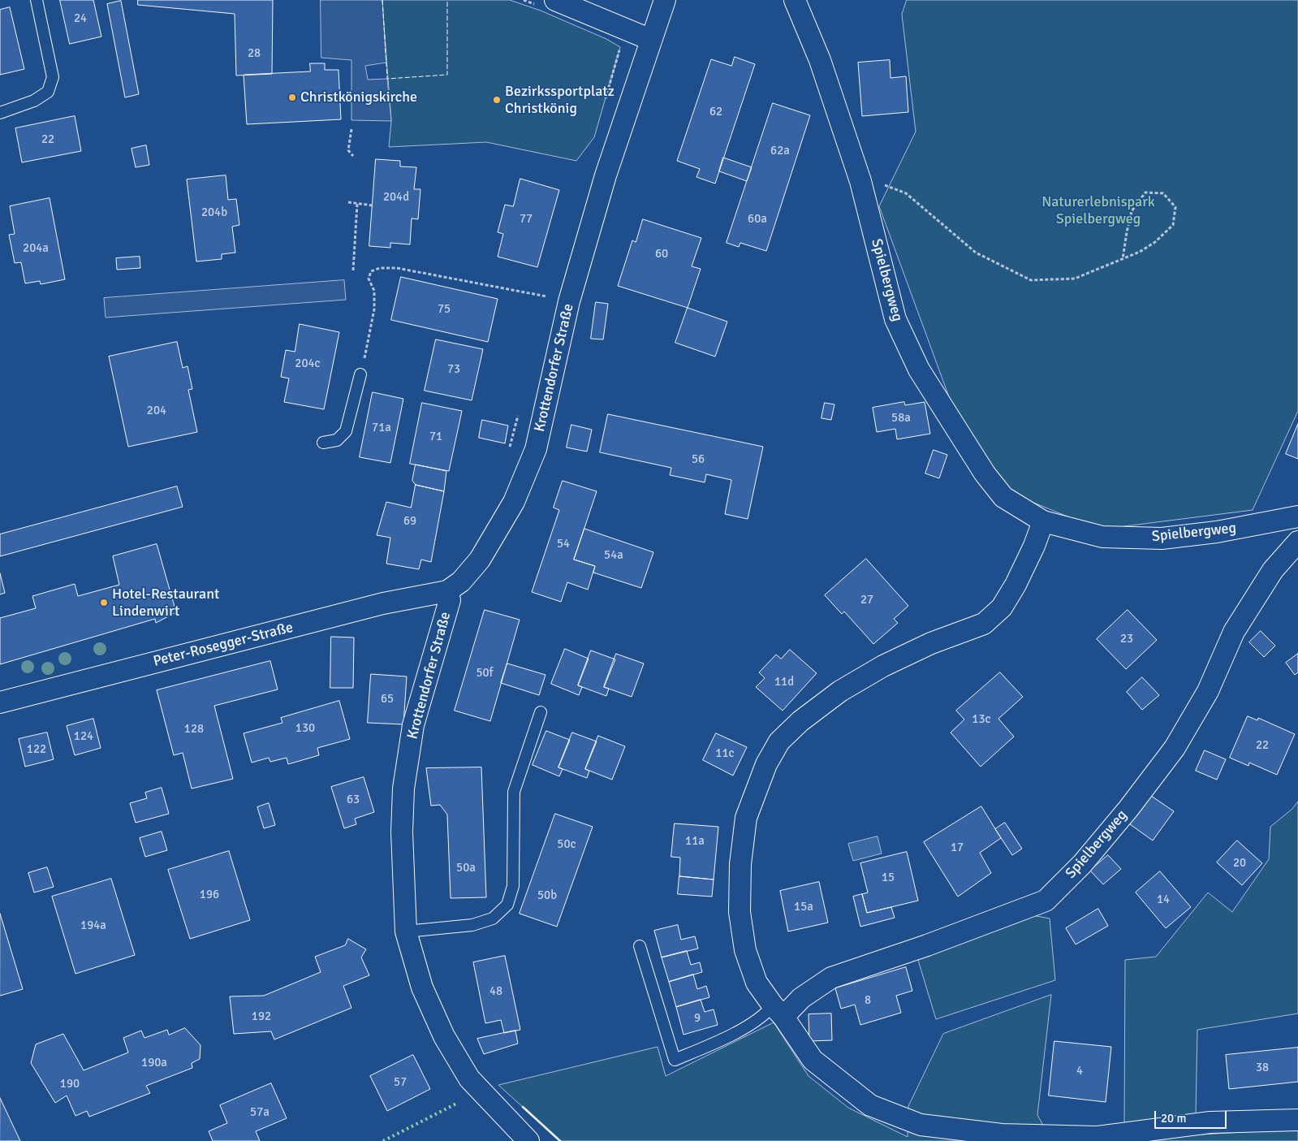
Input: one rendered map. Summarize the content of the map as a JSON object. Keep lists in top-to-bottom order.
{
  "streets": {
    "street": ["Spielbergweg", "Krottendorfer Straße", "Peter-Rosegger-Straße"]
  },
  "crossings": [
    ["Krottendorfer Straße", "Peter-Rosegger-Straße"]
  ],
  "parks": ["Naturerlebnispark Spielbergweg"],
  "places": ["Christkönigskirche", "Bezirkssportplatz Christkönig", "Hotel-Restaurant Lindenwirt"],
  "house_numbers": [
    "24",
    "28",
    "62",
    "22",
    "62a",
    "204d",
    "204b",
    "77",
    "60a",
    "204a",
    "60",
    "75",
    "204c",
    "73",
    "204",
    "58a",
    "71a",
    "71",
    "56",
    "69",
    "54",
    "54a",
    "27",
    "23",
    "50f",
    "11d",
    "65",
    "13c",
    "130",
    "128",
    "124",
    "22",
    "122",
    "11c",
    "63",
    "11a",
    "50c",
    "17",
    "20",
    "50a",
    "15",
    "196",
    "50b",
    "14",
    "15a",
    "194a",
    "48",
    "8",
    "192",
    "9",
    "190a",
    "38",
    "4",
    "57",
    "190",
    "57a"
  ],
  "scale_bar": "20 m"
}
